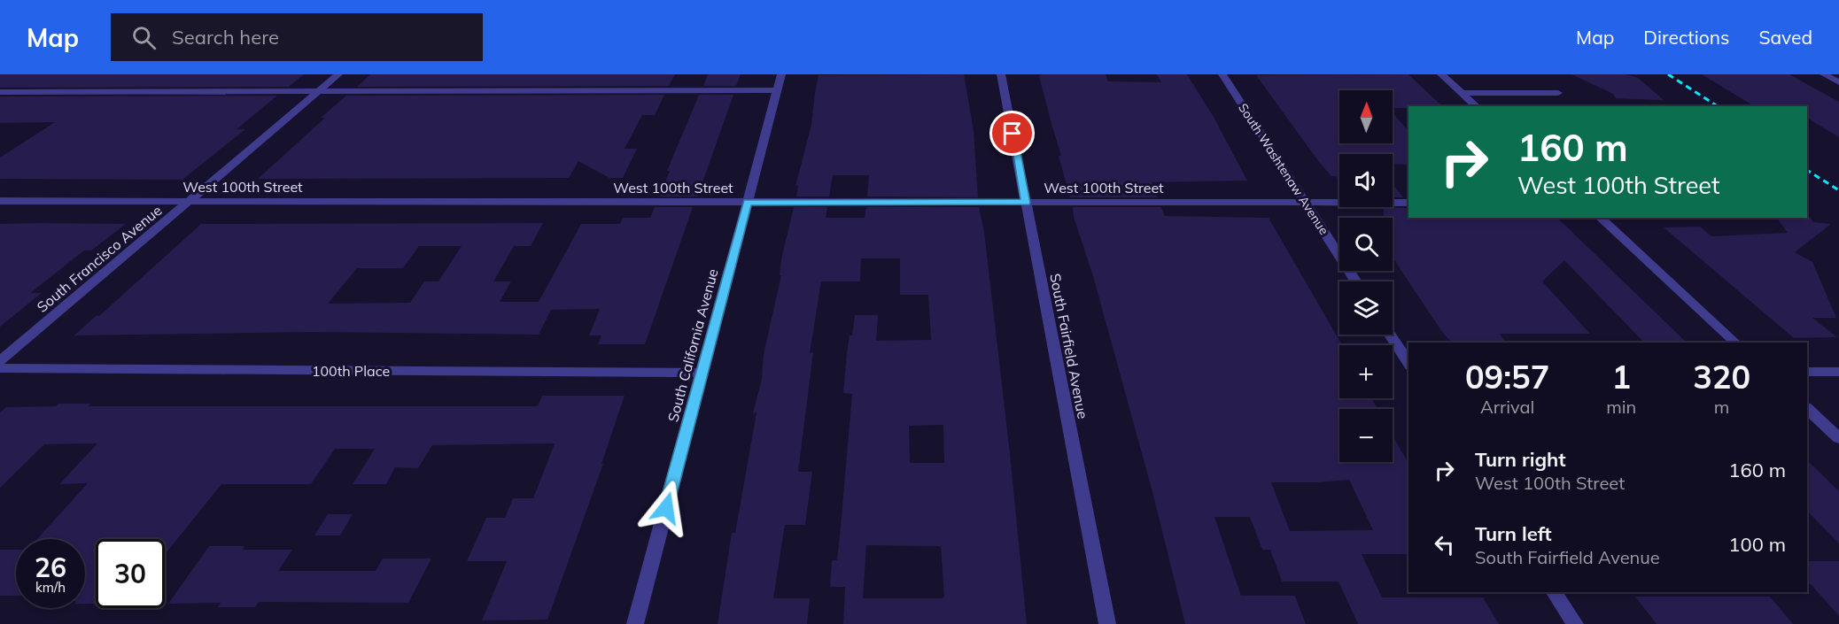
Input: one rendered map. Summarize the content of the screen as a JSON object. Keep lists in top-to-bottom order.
{
  "streets": {
    "street": [
      "South Washtenaw Avenue",
      "West 100th Street",
      "South Francisco Avenue",
      "South California Avenue",
      "South Fairfield Avenue",
      "100th Place"
    ]
  },
  "crossings": [
    ["South Washtenaw Avenue", "West 100th Street"],
    ["West 100th Street", "South Francisco Avenue"],
    ["West 100th Street", "South California Avenue"],
    ["West 100th Street", "South Fairfield Avenue"],
    ["South California Avenue", "100th Place"]
  ],
  "north": "top",
  "page": {
    "header": "Map",
    "search": "Search here",
    "nav": ["Map", "Directions", "Saved"],
    "map_buttons": ["+", "−"],
    "turn": ["160 m", "West 100th Street"],
    "eta": [
      "09:57",
      "Arrival",
      "1",
      "min",
      "320",
      "m"
    ],
    "list": [
      {
        "name": "Turn right",
        "note": "West 100th Street",
        "value": "160 m"
      },
      {
        "name": "Turn left",
        "note": "South Fairfield Avenue",
        "value": "100 m"
      }
    ],
    "speed": "26 km/h",
    "limit": "30"
  }
}
